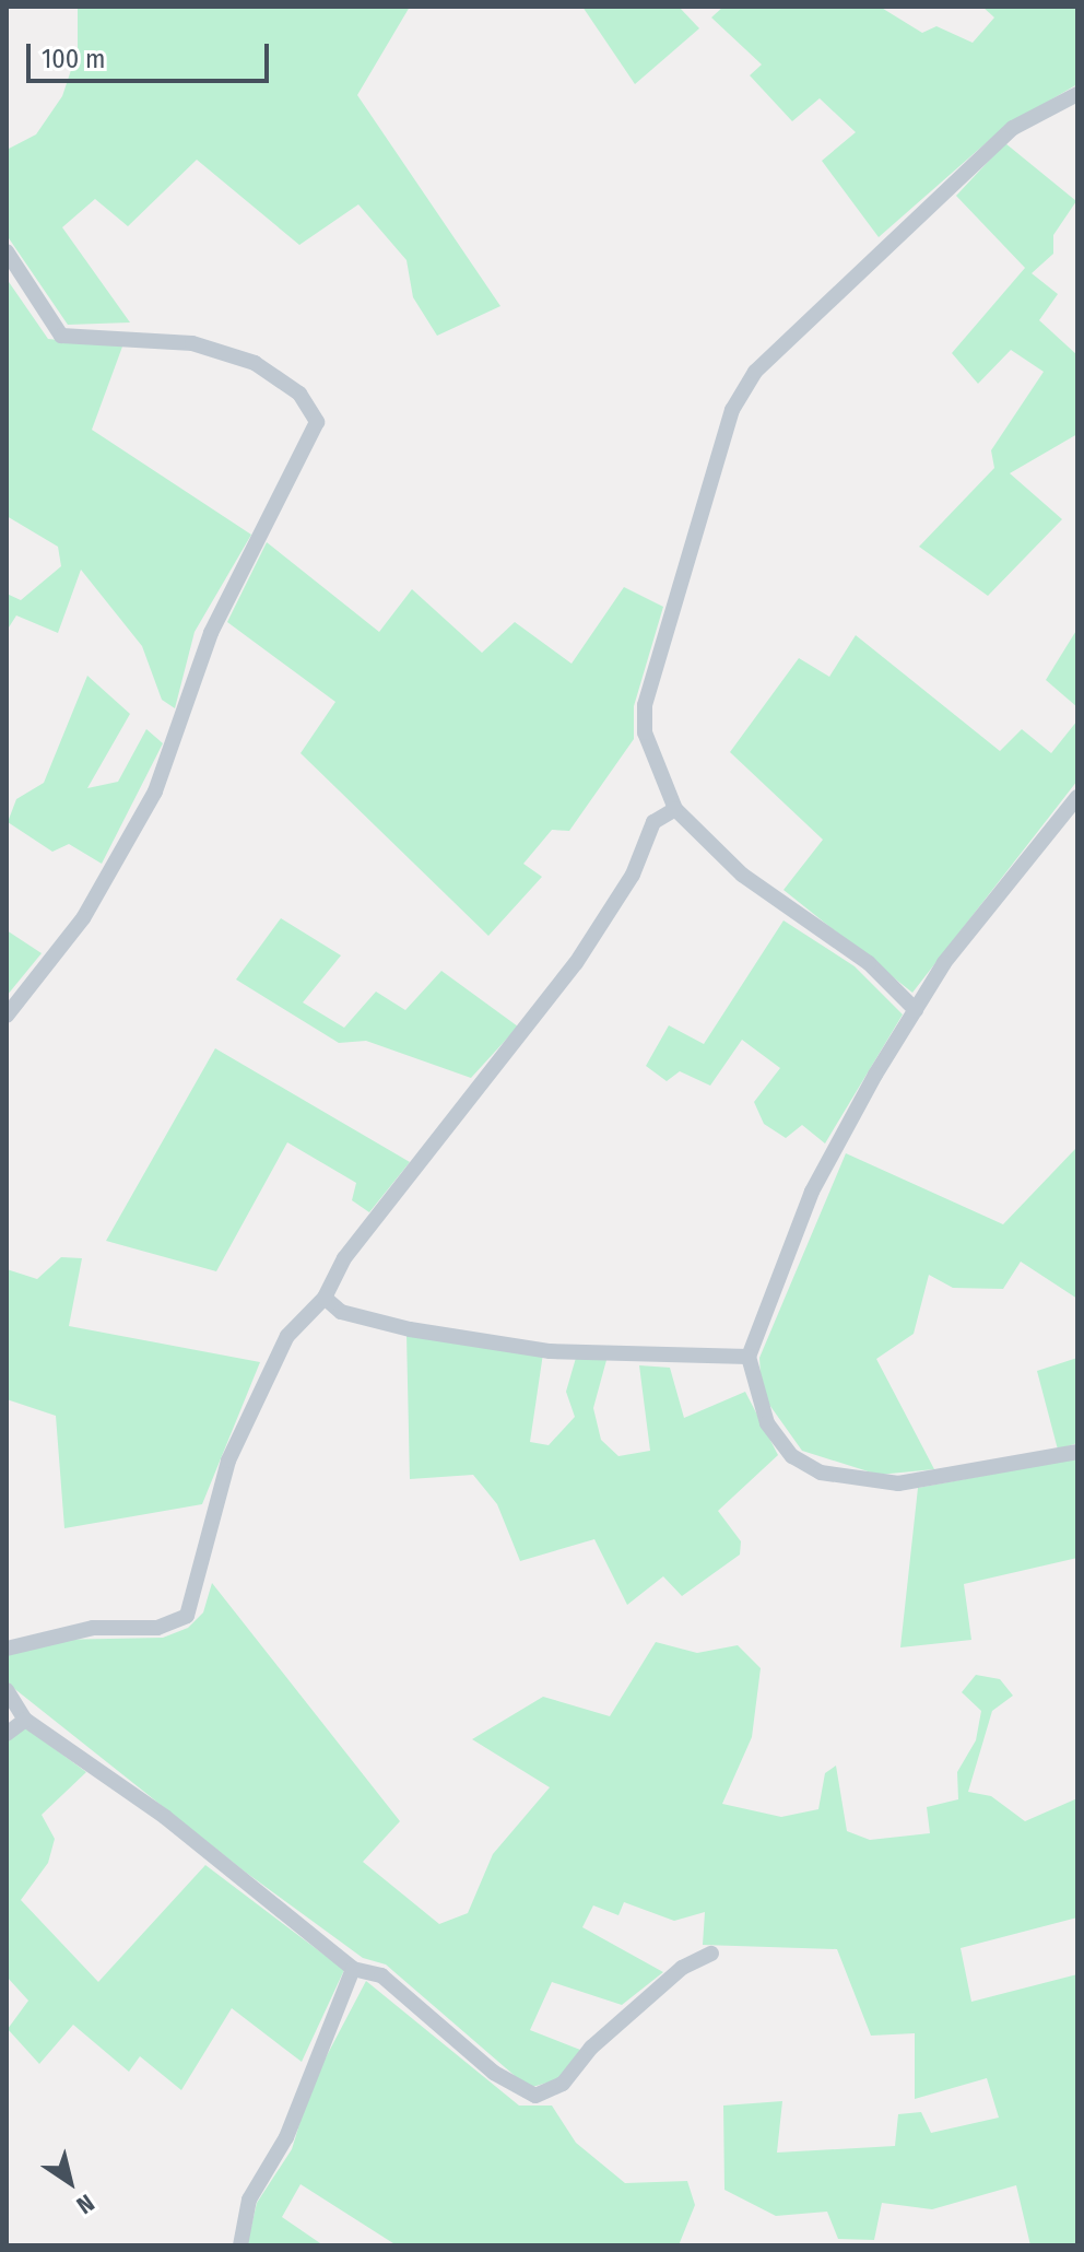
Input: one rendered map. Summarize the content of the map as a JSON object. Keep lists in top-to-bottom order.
{
  "scale_bar": "100 m",
  "north": "bottom right"
}
